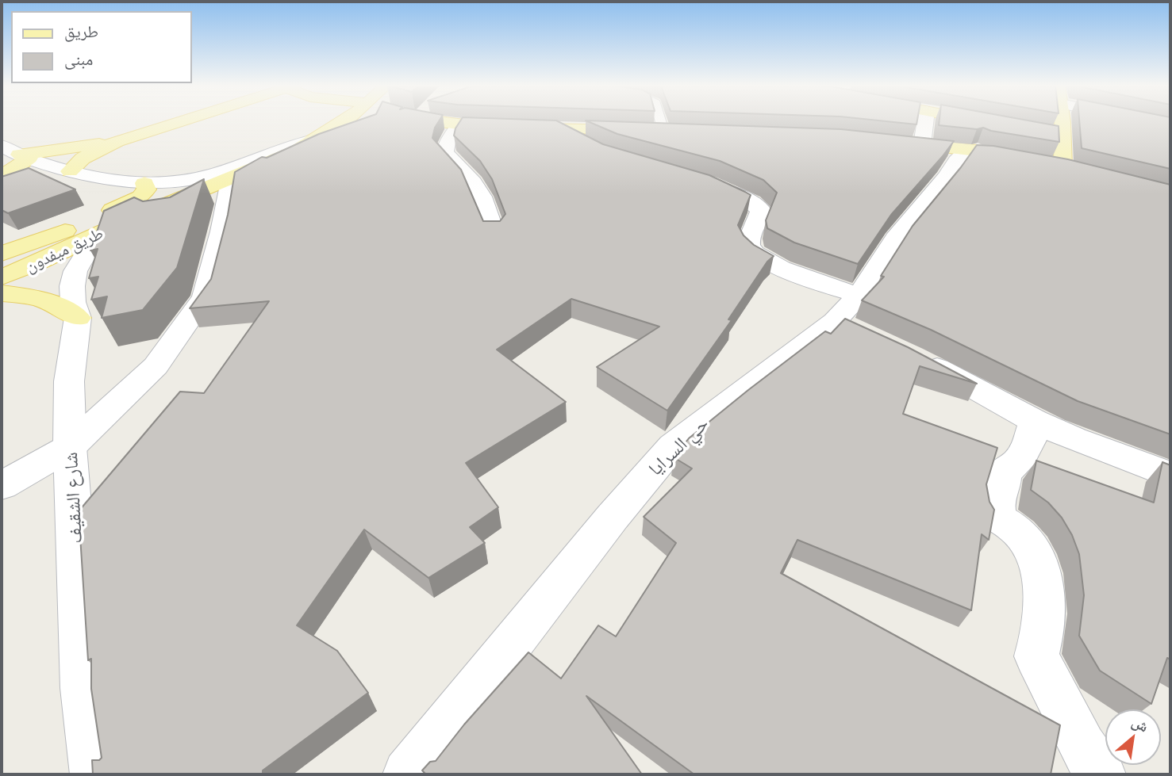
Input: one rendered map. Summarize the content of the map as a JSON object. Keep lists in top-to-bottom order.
{
  "streets": {
    "main road": ["طريق ميفدون"],
    "street": ["حي السرايا", "شارع الشقيف"]
  },
  "crossings": [
    ["طريق ميفدون", "شارع الشقيف"]
  ],
  "legend": ["طريق", "مبنى"],
  "north": "top right"
}
